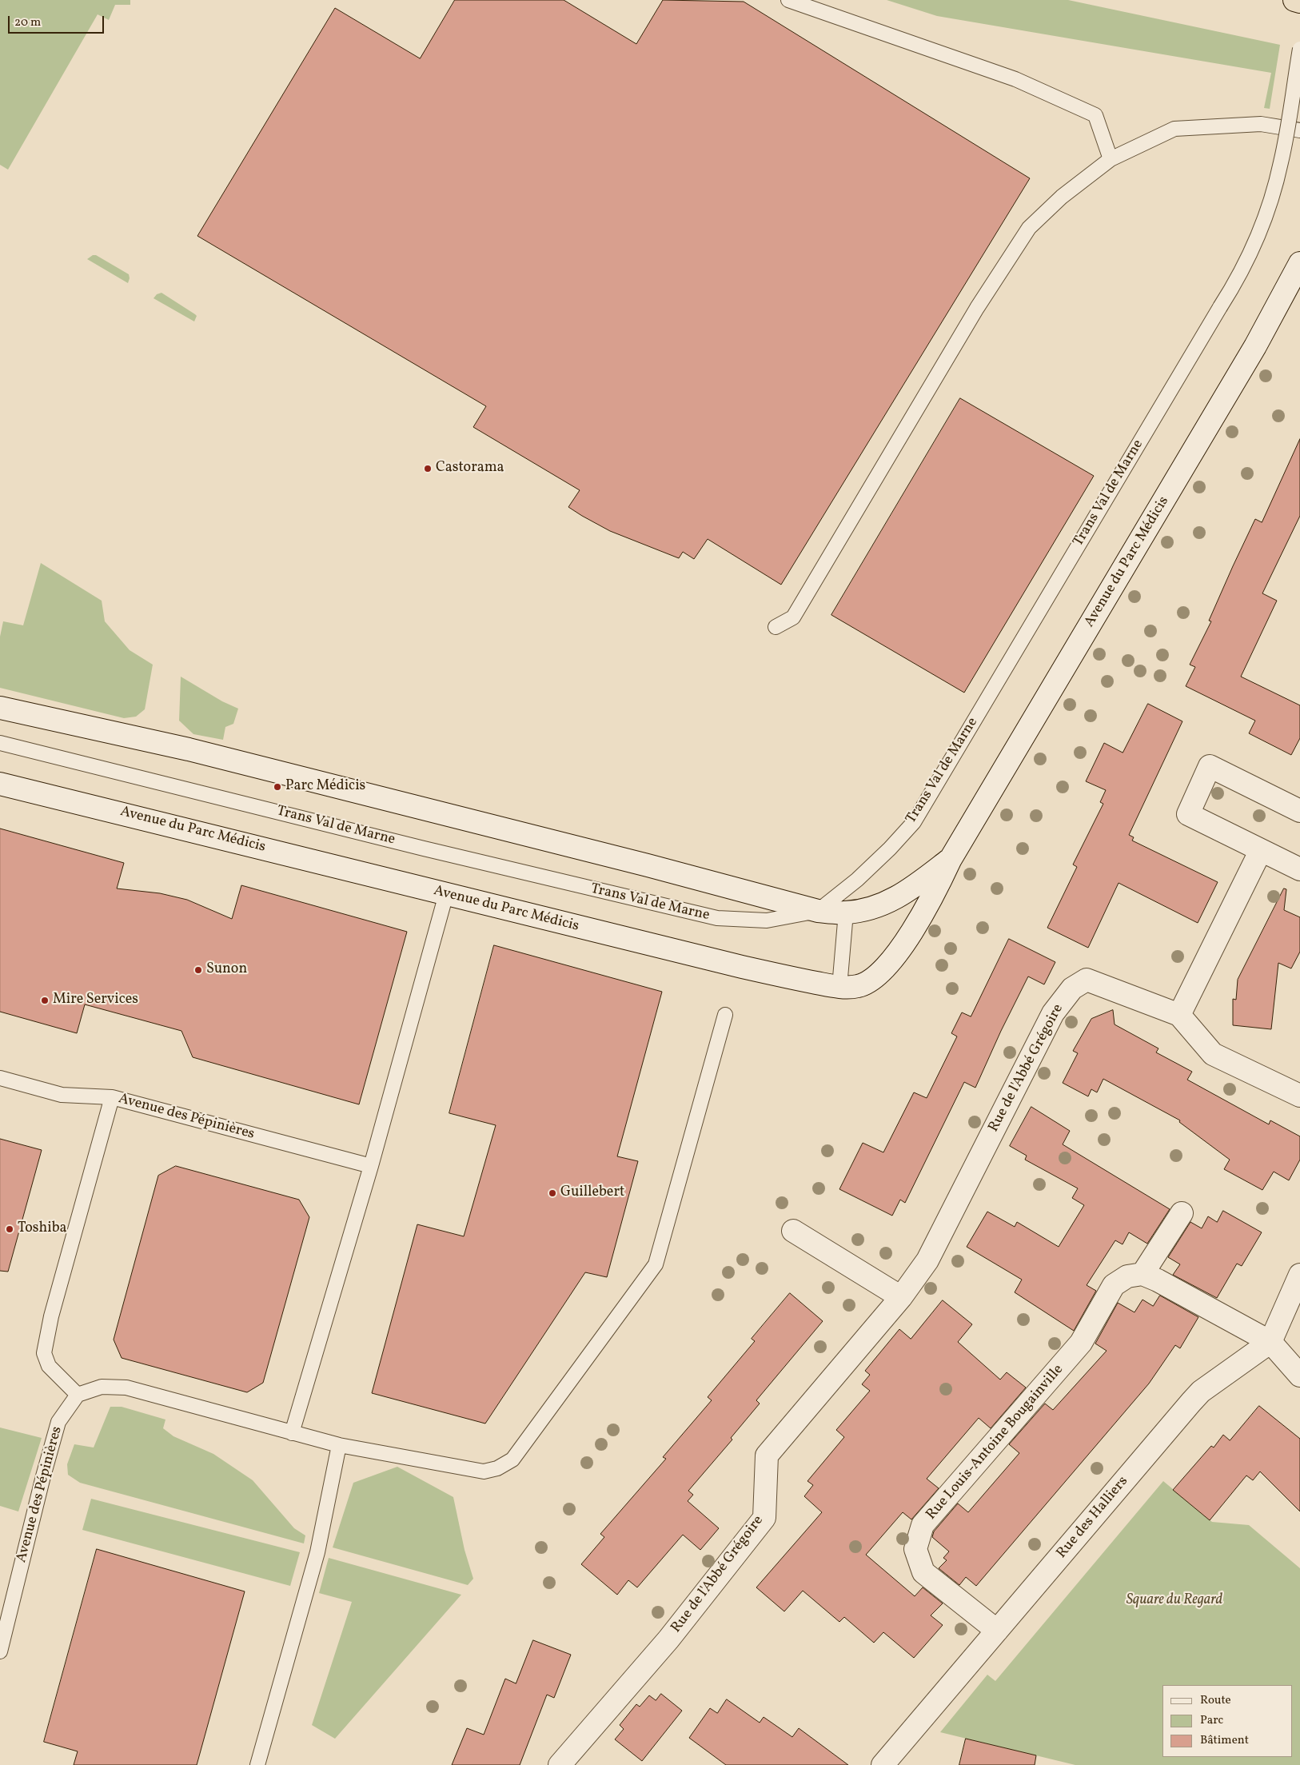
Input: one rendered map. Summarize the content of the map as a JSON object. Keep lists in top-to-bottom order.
{
  "streets": {
    "street": [
      "Avenue du Parc Médicis",
      "Rue de l'Abbé Grégoire",
      "Rue Louis-Antoine Bougainville",
      "Rue des Halliers"
    ],
    "lane": ["Trans Val de Marne", "Avenue des Pépinières"]
  },
  "crossings": [
    ["Trans Val de Marne", "Avenue du Parc Médicis"],
    ["Rue Louis-Antoine Bougainville", "Rue des Halliers"]
  ],
  "parks": ["Square du Regard"],
  "places": [
    "Castorama",
    "Parc Médicis",
    "Sunon",
    "Mire Services",
    "Guillebert",
    "Toshiba"
  ],
  "legend": ["Route", "Parc", "Bâtiment"],
  "scale_bar": "20 m"
}
